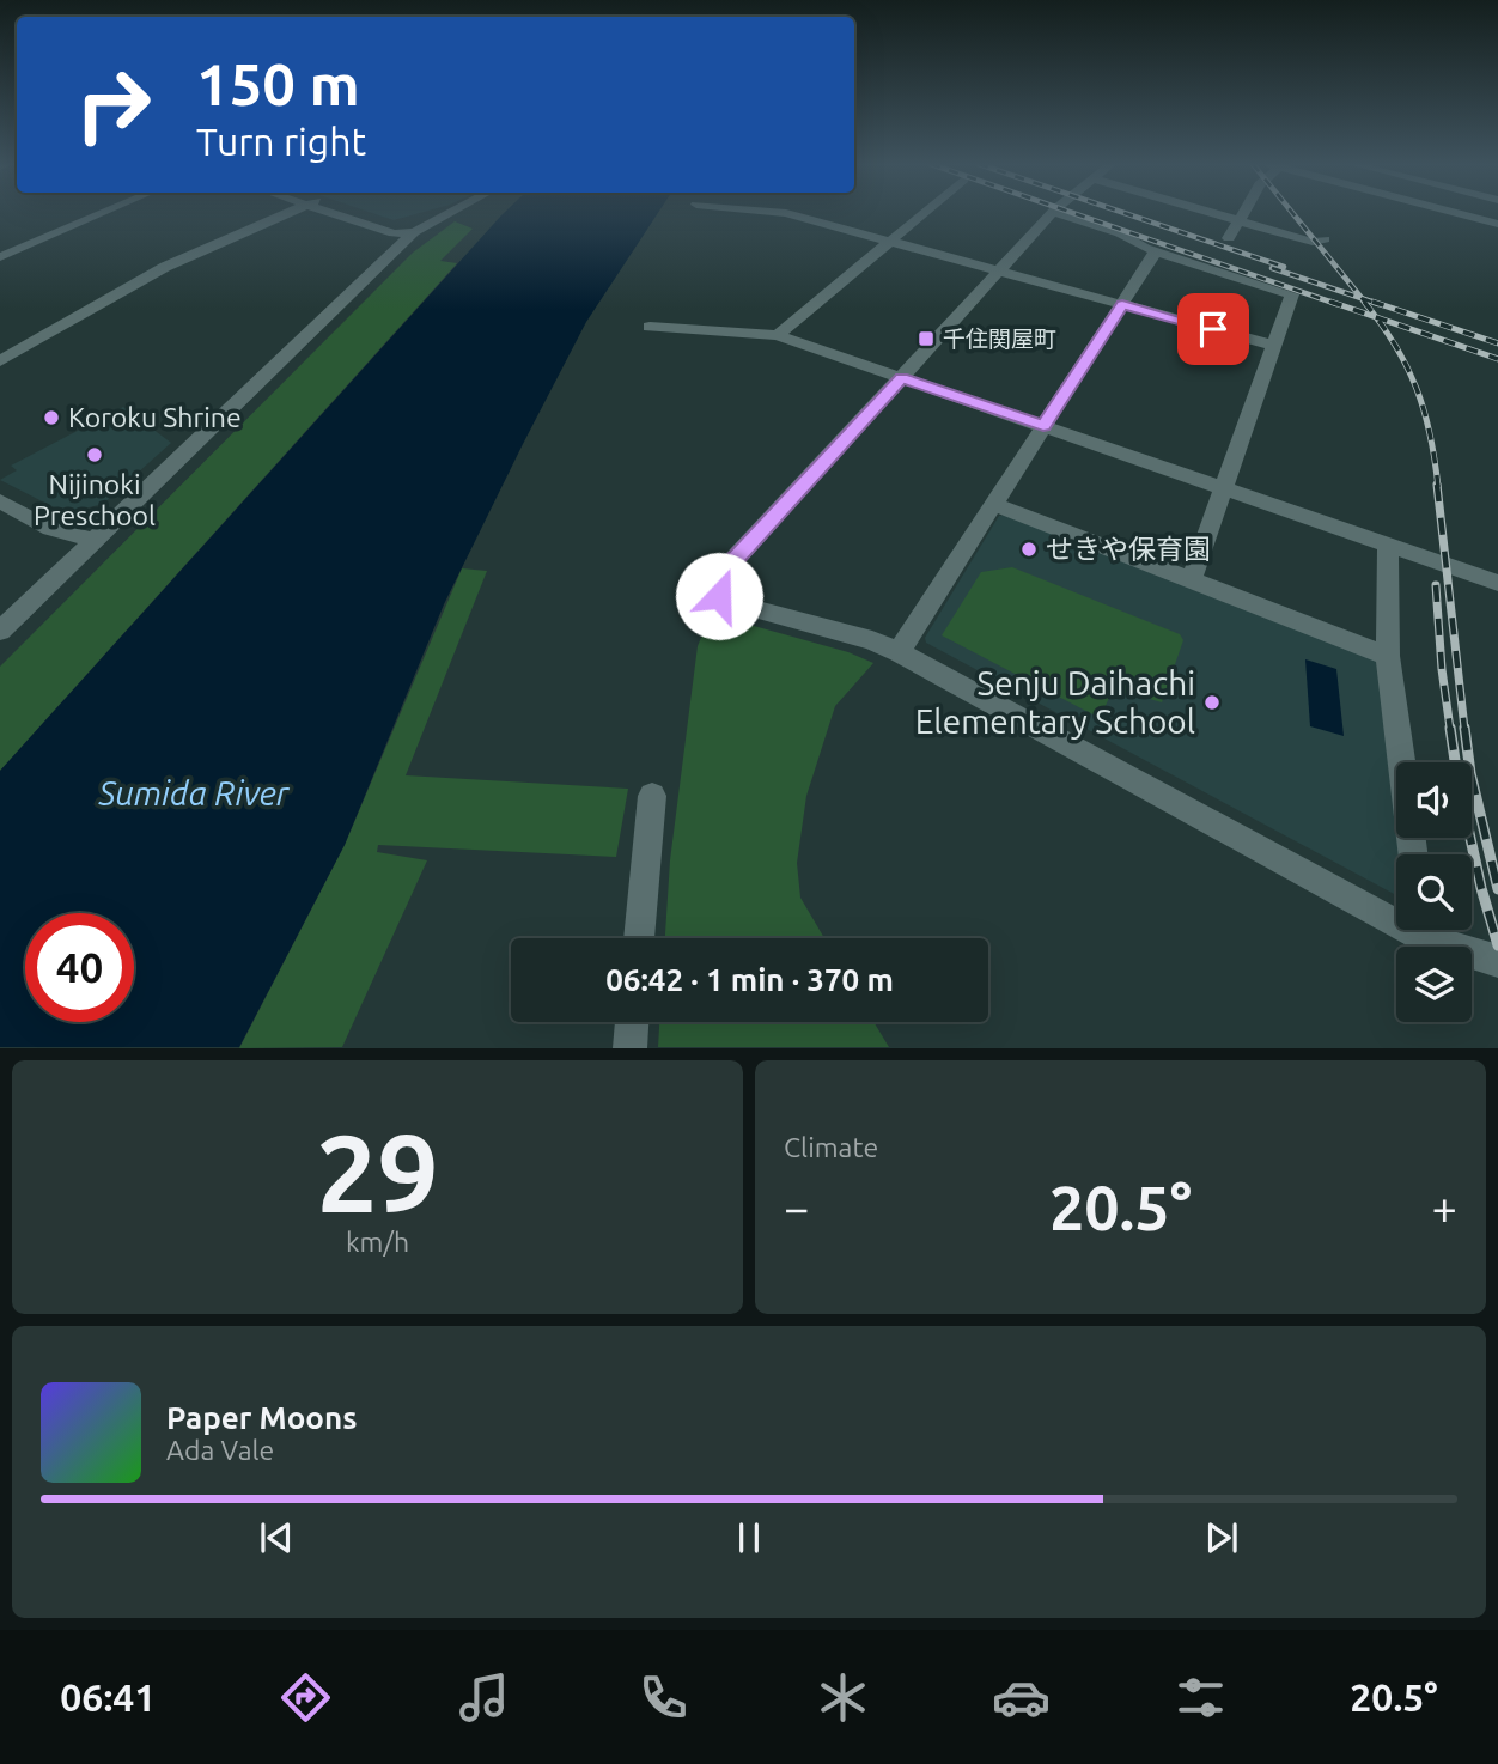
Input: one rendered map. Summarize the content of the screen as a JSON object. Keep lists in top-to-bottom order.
{
  "water": ["Sumida River"],
  "places": {
    "transit": ["千住関屋町"],
    "other": [
      "Koroku Shrine",
      "Nijinoki Preschool",
      "せきや保育園",
      "Senju Daihachi Elementary School"
    ]
  },
  "page": {
    "turn": ["150 m", "Turn right"],
    "limit": "40",
    "trip": "06:42 · 1 min · 370 m",
    "tile": [
      ["29", "km/h"],
      "Climate"
    ],
    "heat": ["−", "20.5°", "+"],
    "song": ["Paper Moons", "Ada Vale"],
    "tabs": ["06:41", "20.5°"]
  }
}
